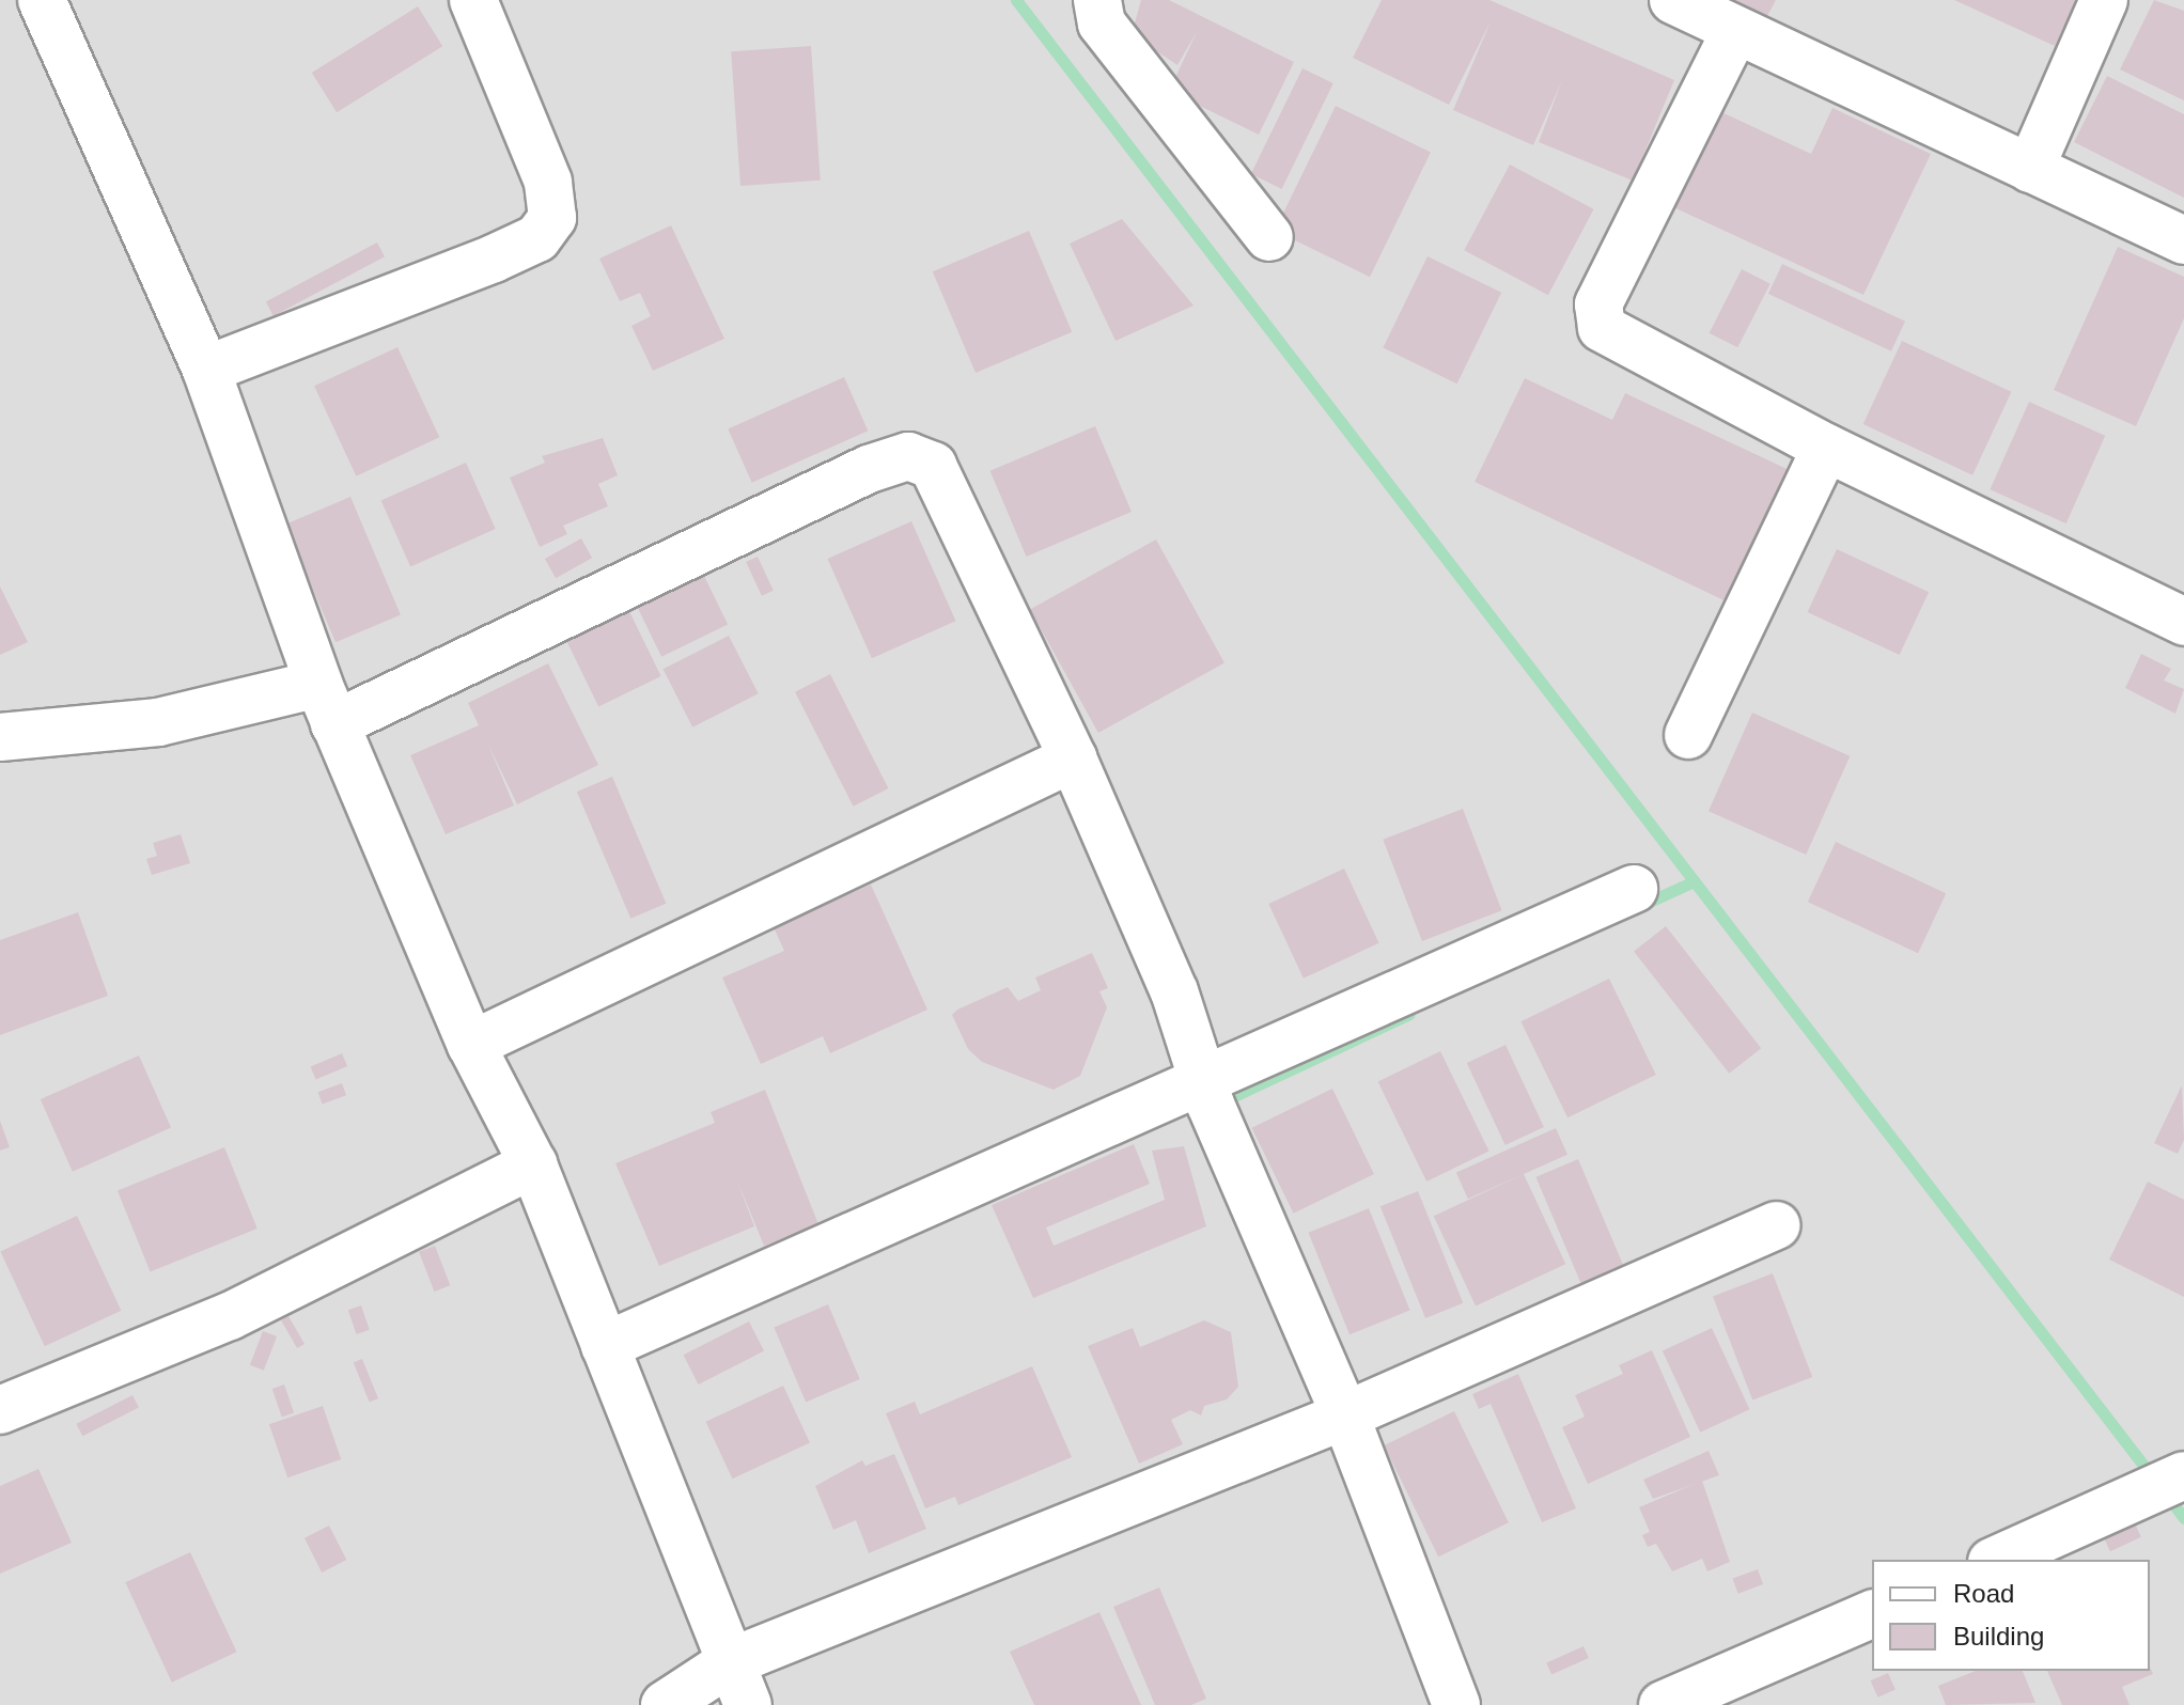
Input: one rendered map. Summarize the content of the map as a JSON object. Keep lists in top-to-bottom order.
{
  "legend": ["Road", "Building"]
}
